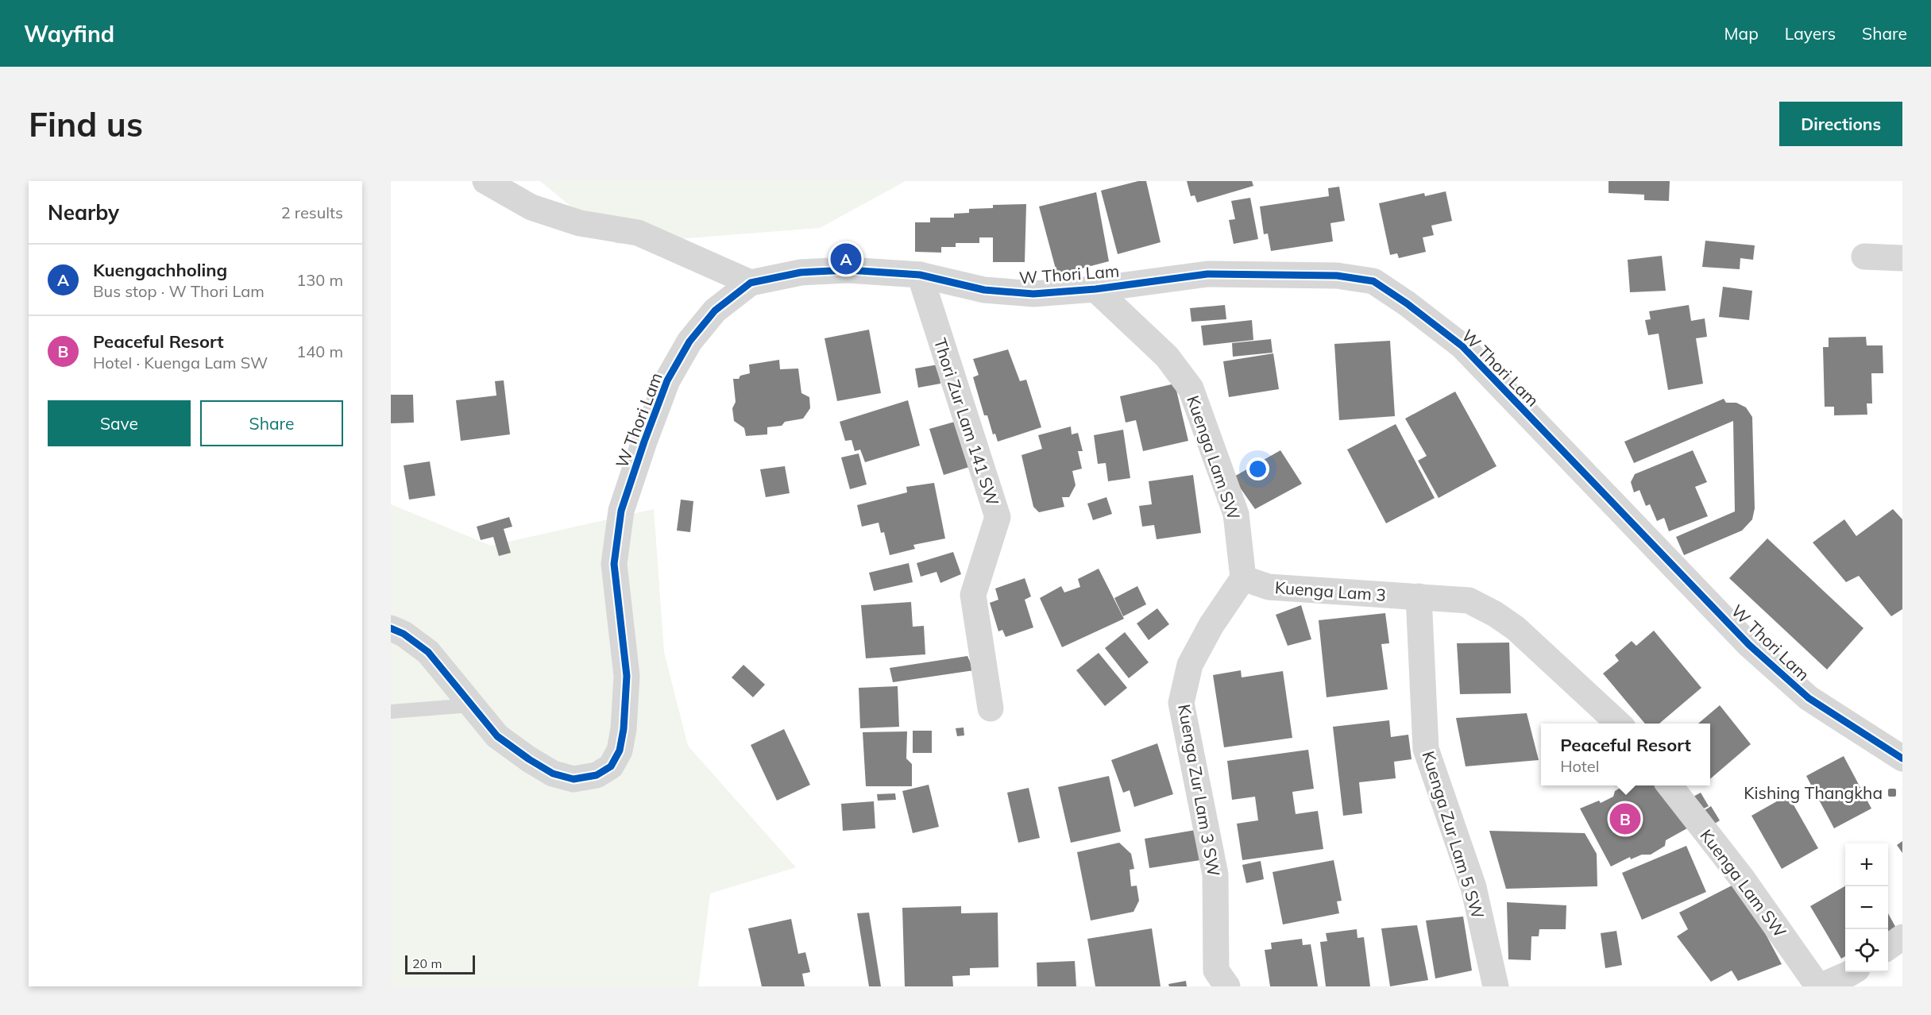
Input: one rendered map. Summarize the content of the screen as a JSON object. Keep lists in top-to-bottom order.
{
  "streets": {
    "street": [
      "W Thori Lam",
      "Thori Zur Lam 141 SW",
      "Kuenga Lam SW",
      "Kuenga Lam 3",
      "Kuenga Zur Lam 3 SW",
      "Kuenga Zur Lam 5 SW"
    ]
  },
  "crossings": [
    ["W Thori Lam", "Thori Zur Lam 141 SW"],
    ["W Thori Lam", "Kuenga Lam SW"],
    ["Kuenga Lam SW", "Kuenga Lam 3"],
    ["Kuenga Lam SW", "Kuenga Zur Lam 3 SW"],
    ["Kuenga Lam 3", "Kuenga Zur Lam 3 SW"],
    ["Kuenga Lam 3", "Kuenga Zur Lam 5 SW"]
  ],
  "places": {
    "transit": ["Kishing Thangkha"]
  },
  "scale_bar": "20 m",
  "page": {
    "header": "Wayfind",
    "nav": ["Map", "Layers", "Share"],
    "buttons": [
      "Directions",
      ["Save", "Share"]
    ],
    "title": "Find us",
    "heading": ["Nearby", "2 results"],
    "pins": ["A", "B"],
    "list": [
      {
        "mark": "A",
        "name": "Kuengachholing",
        "note": "Bus stop · W Thori Lam",
        "value": "130 m"
      },
      {
        "mark": "B",
        "name": "Peaceful Resort",
        "note": "Hotel · Kuenga Lam SW",
        "value": "140 m"
      }
    ],
    "popup": ["Peaceful Resort", "Hotel"],
    "map_buttons": ["+", "−"],
    "scale": "20 m"
  }
}
